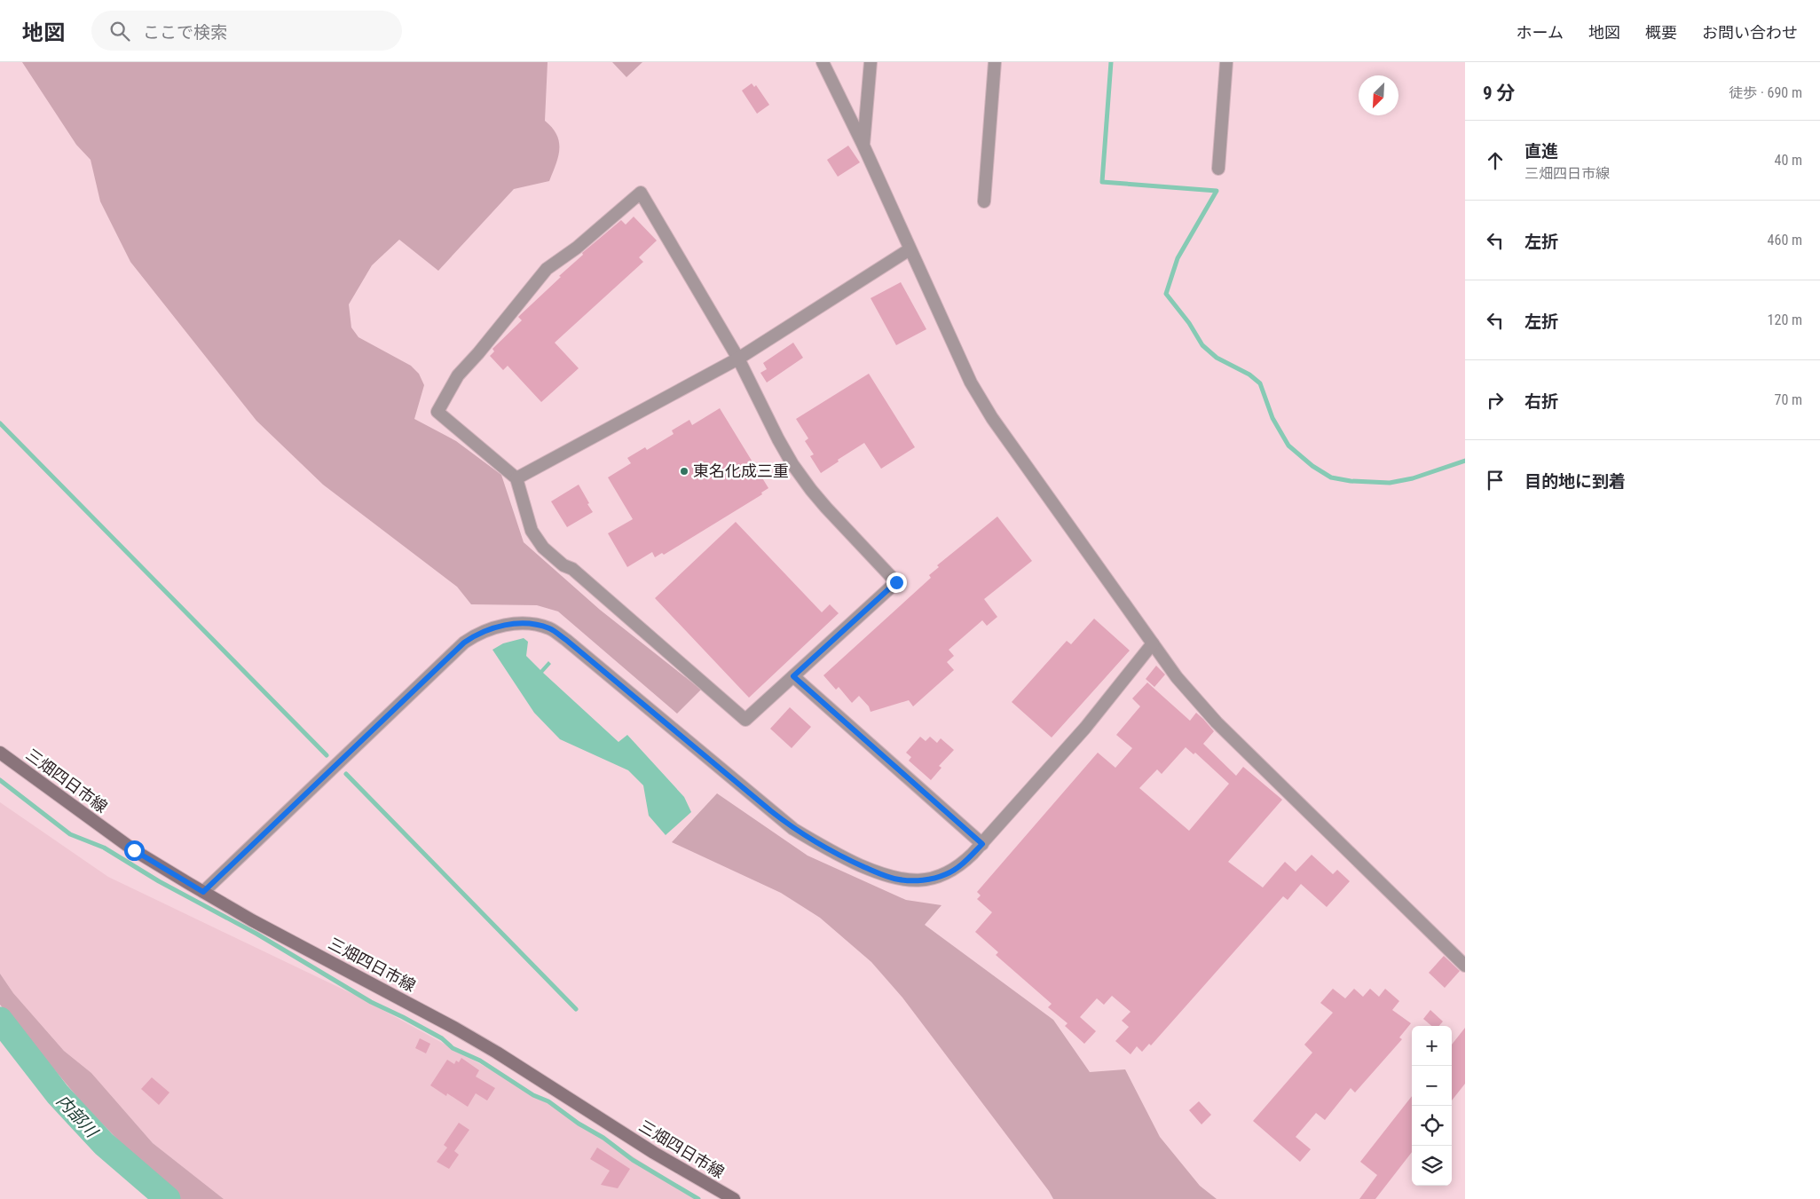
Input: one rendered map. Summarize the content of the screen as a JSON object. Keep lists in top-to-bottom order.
{
  "streets": {
    "main road": ["三畑四日市線"]
  },
  "water": ["内部川"],
  "places": ["東名化成三重"],
  "north": "bottom left",
  "page": {
    "header": "地図",
    "search": "ここで検索",
    "nav": [
      "ホーム",
      "地図",
      "概要",
      "お問い合わせ"
    ],
    "heading": ["9 分", "徒歩 · 690 m"],
    "list": [
      ["直進", "三畑四日市線", "40 m"],
      ["左折", "460 m"],
      ["左折", "120 m"],
      ["右折", "70 m"],
      "目的地に到着"
    ],
    "map_buttons": ["+", "−"]
  }
}
